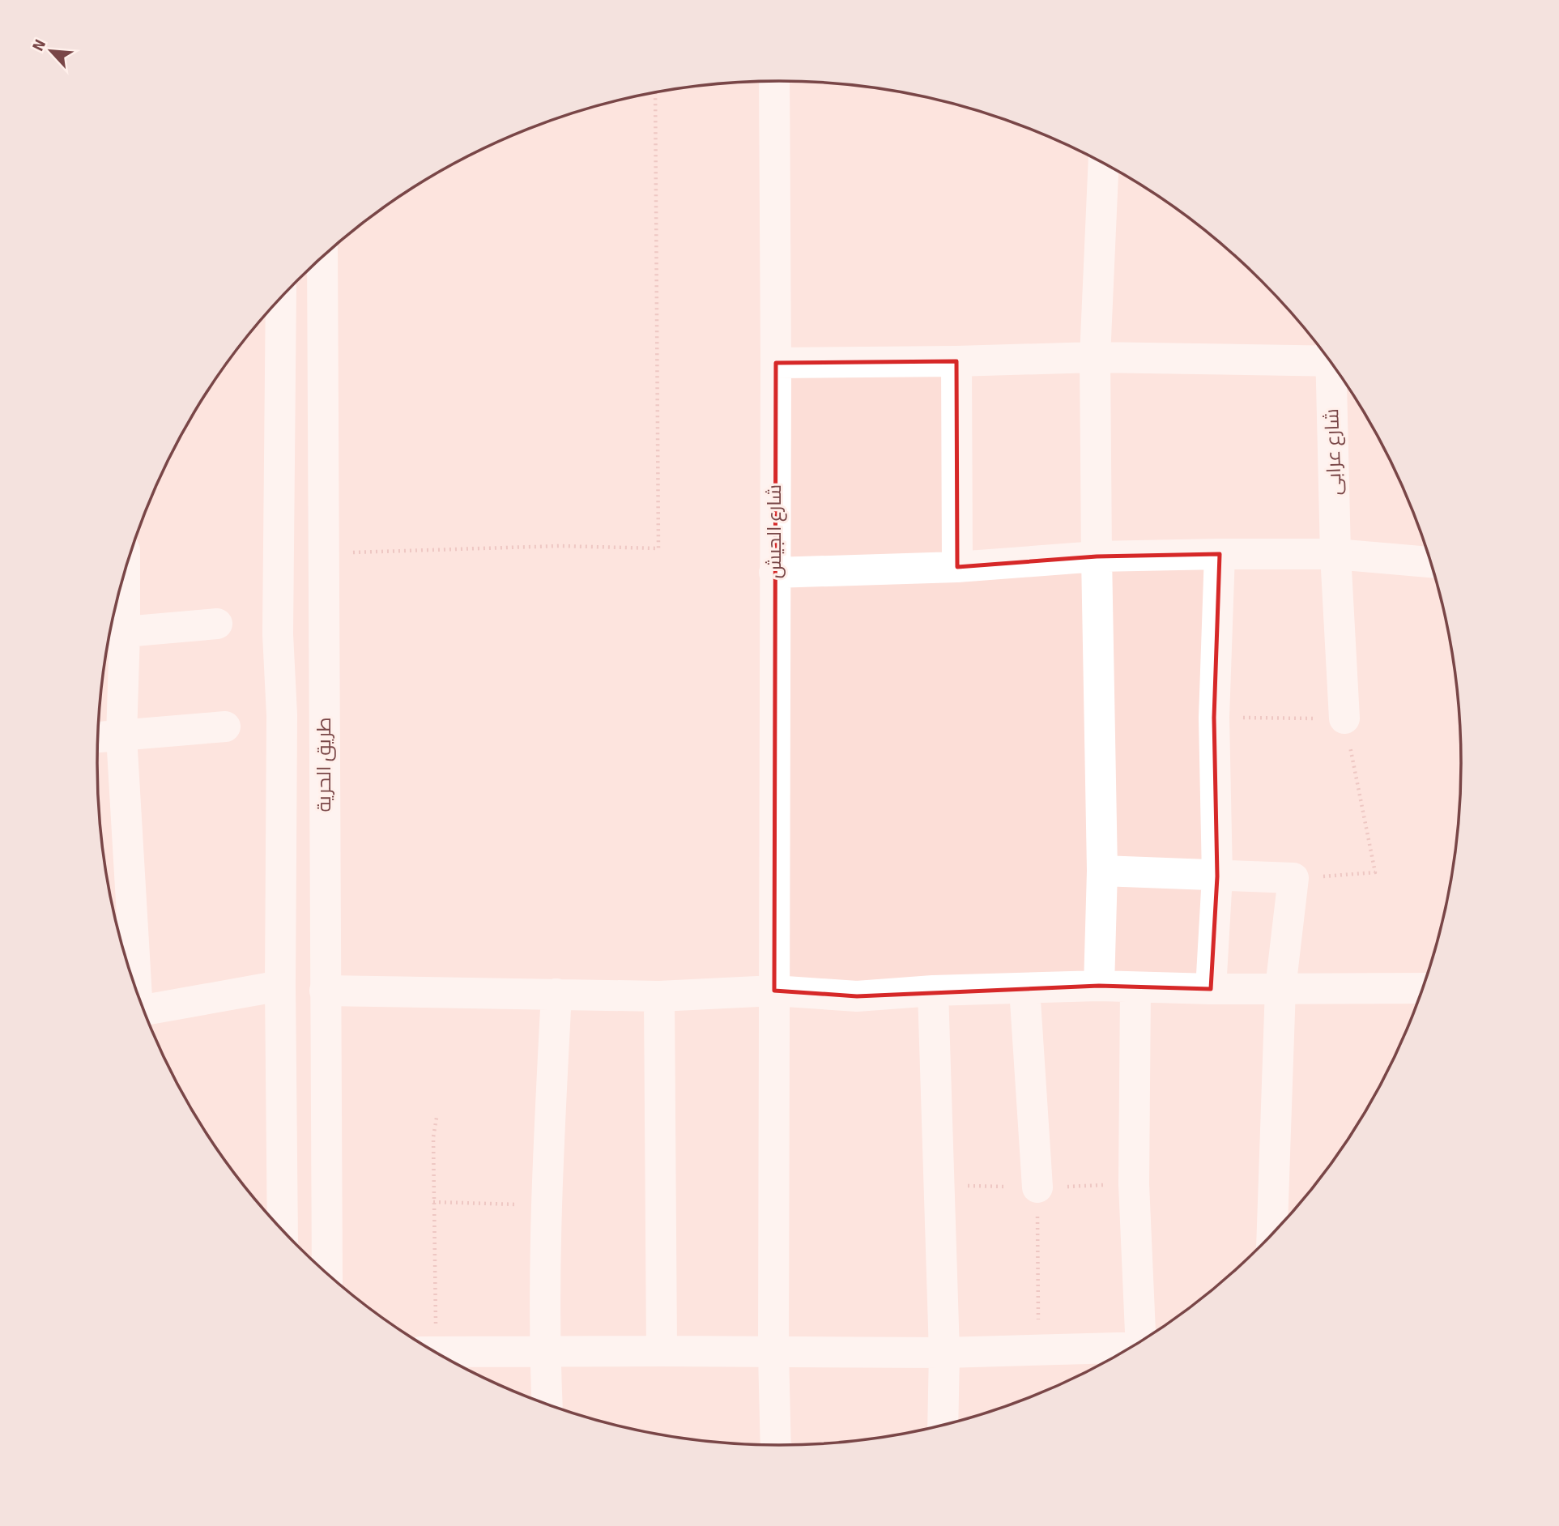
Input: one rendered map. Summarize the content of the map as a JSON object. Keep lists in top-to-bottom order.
{
  "streets": {
    "street": ["شارع عرابى", "شارع الجيش", "طريق الحرية"]
  },
  "north": "top left"
}
